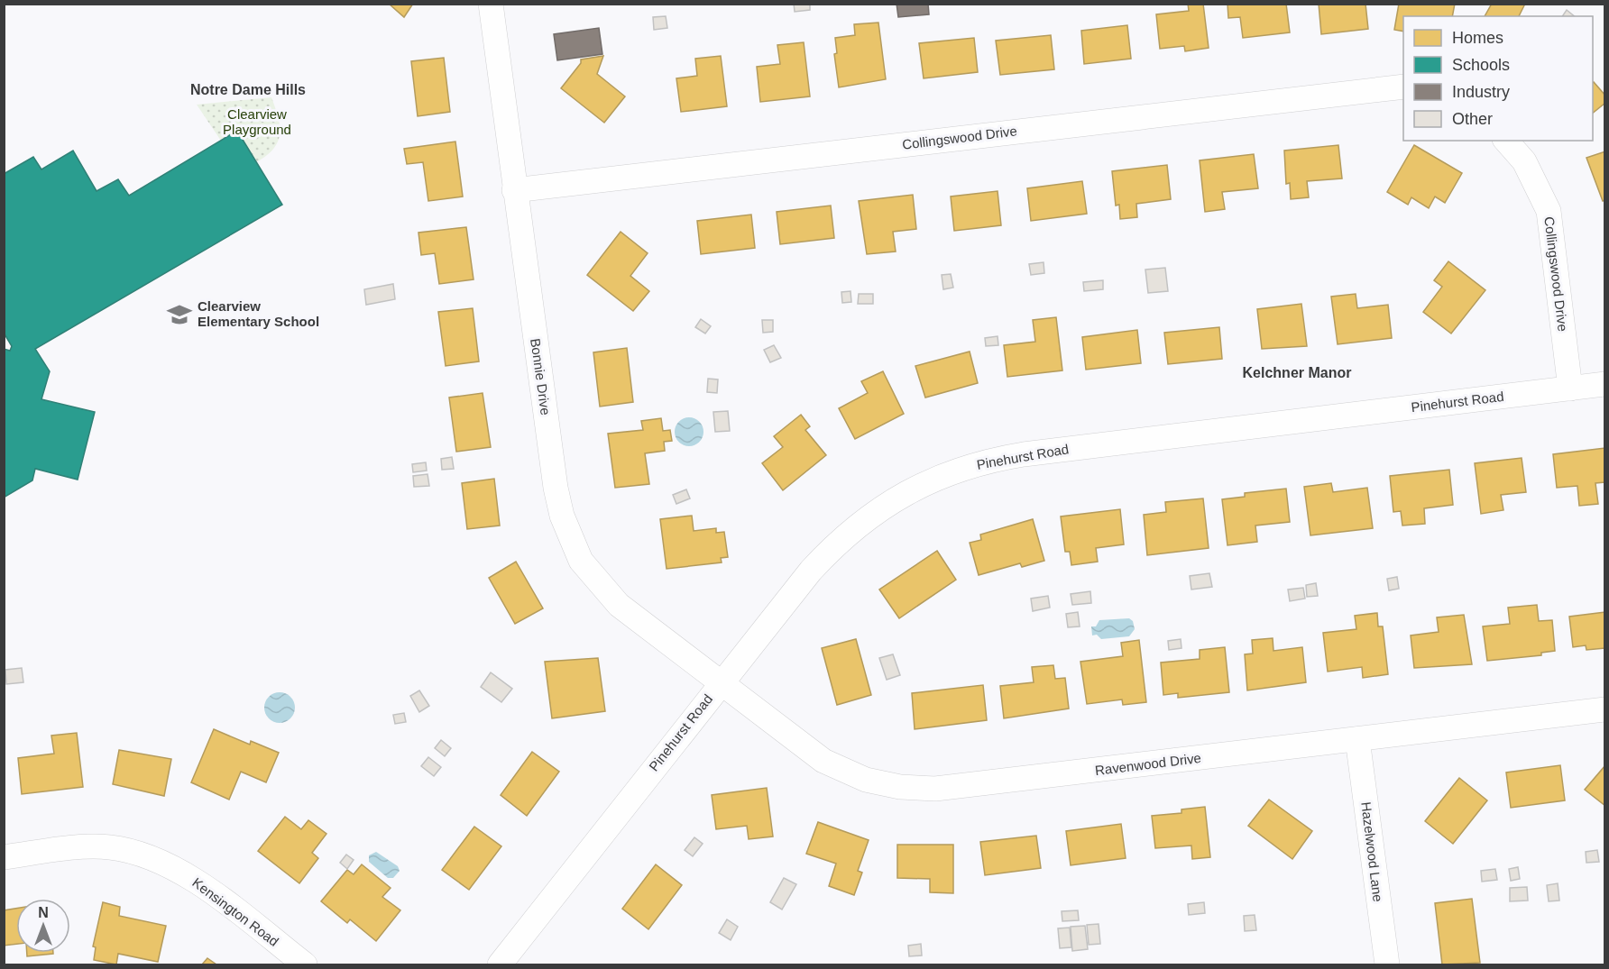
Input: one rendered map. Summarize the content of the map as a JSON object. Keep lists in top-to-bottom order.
{
  "streets": {
    "street": [
      "Collingswood Drive",
      "Bonnie Drive",
      "Pinehurst Road",
      "Ravenwood Drive",
      "Hazelwood Lane",
      "Kensington Road"
    ]
  },
  "crossings": [
    ["Collingswood Drive", "Bonnie Drive"],
    ["Collingswood Drive", "Pinehurst Road"],
    ["Bonnie Drive", "Pinehurst Road"],
    ["Bonnie Drive", "Ravenwood Drive"],
    ["Pinehurst Road", "Ravenwood Drive"],
    ["Ravenwood Drive", "Hazelwood Lane"]
  ],
  "districts": ["Notre Dame Hills", "Kelchner Manor"],
  "parks": ["Clearview Playground"],
  "places": {
    "school or university": ["Clearview Elementary School"]
  },
  "legend": [
    "Homes",
    "Schools",
    "Industry",
    "Other"
  ],
  "north": "top"
}
